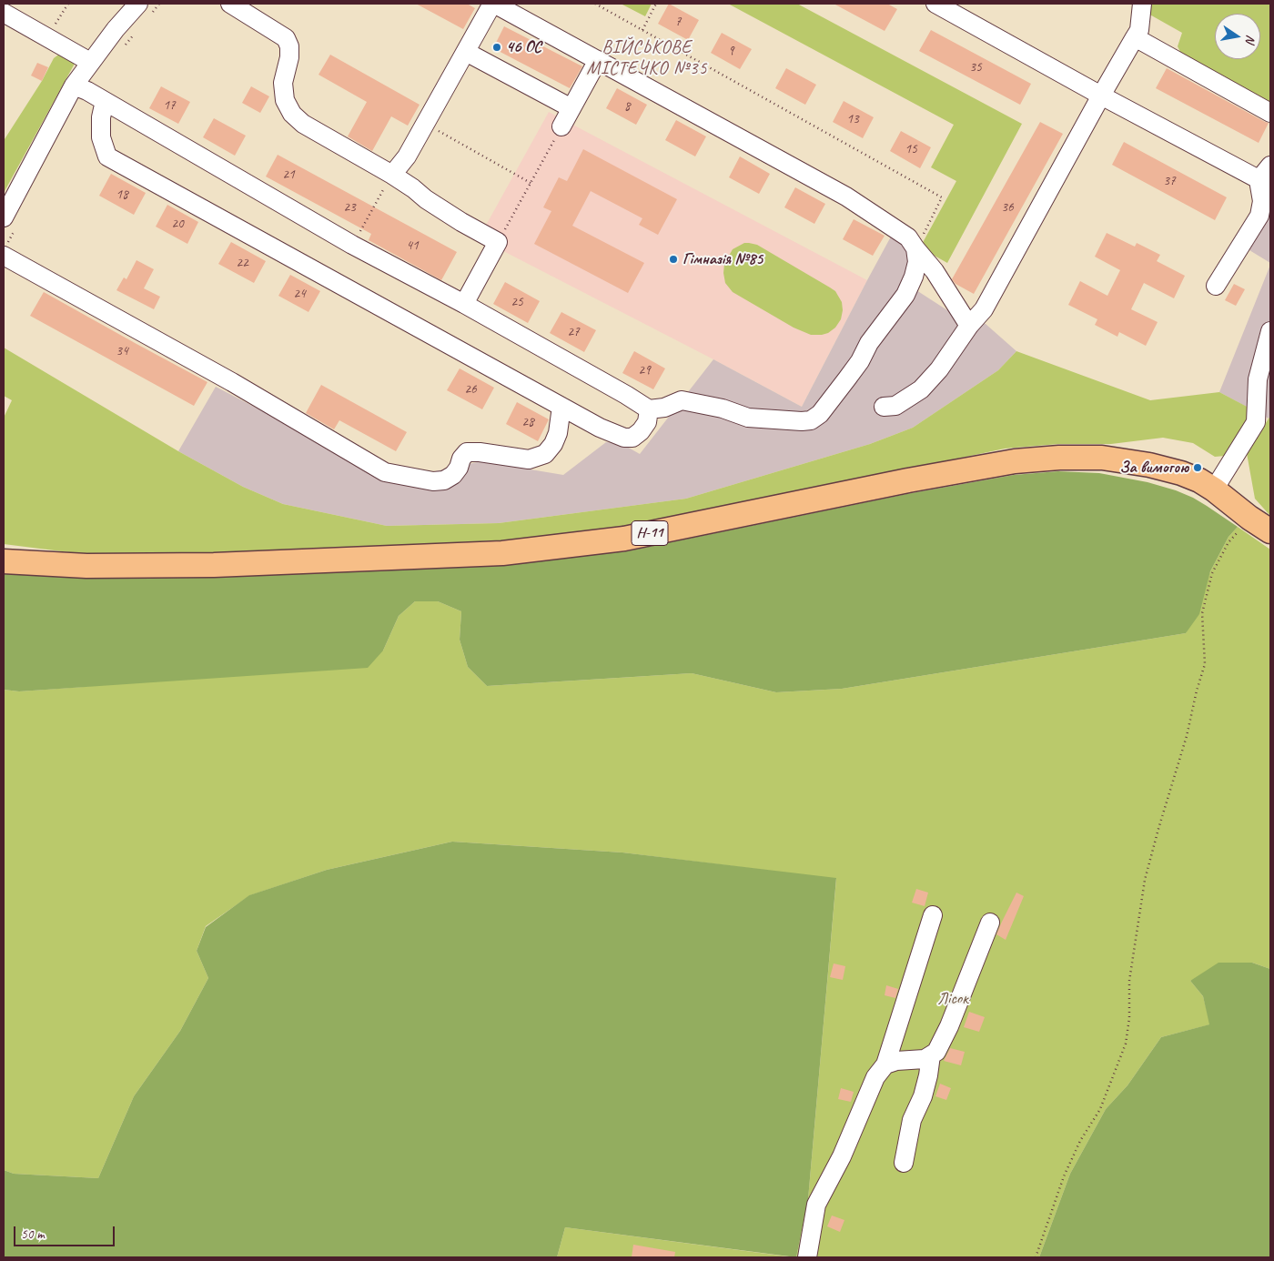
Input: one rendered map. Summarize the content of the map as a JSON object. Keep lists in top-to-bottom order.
{
  "streets": {
    "main road": ["Н-11"]
  },
  "districts": ["ВІЙСЬКОВЕ МІСТЕЧКО №35"],
  "parks": ["Лісок"],
  "places": ["46 ОС", "Гімназія №85", "За вимогою"],
  "house_numbers": [
    "7",
    "9",
    "35",
    "17",
    "8",
    "13",
    "15",
    "21",
    "37",
    "18",
    "23",
    "36",
    "20",
    "41",
    "22",
    "24",
    "25",
    "27",
    "34",
    "29",
    "26",
    "28"
  ],
  "scale_bar": "50 m",
  "north": "right"
}
